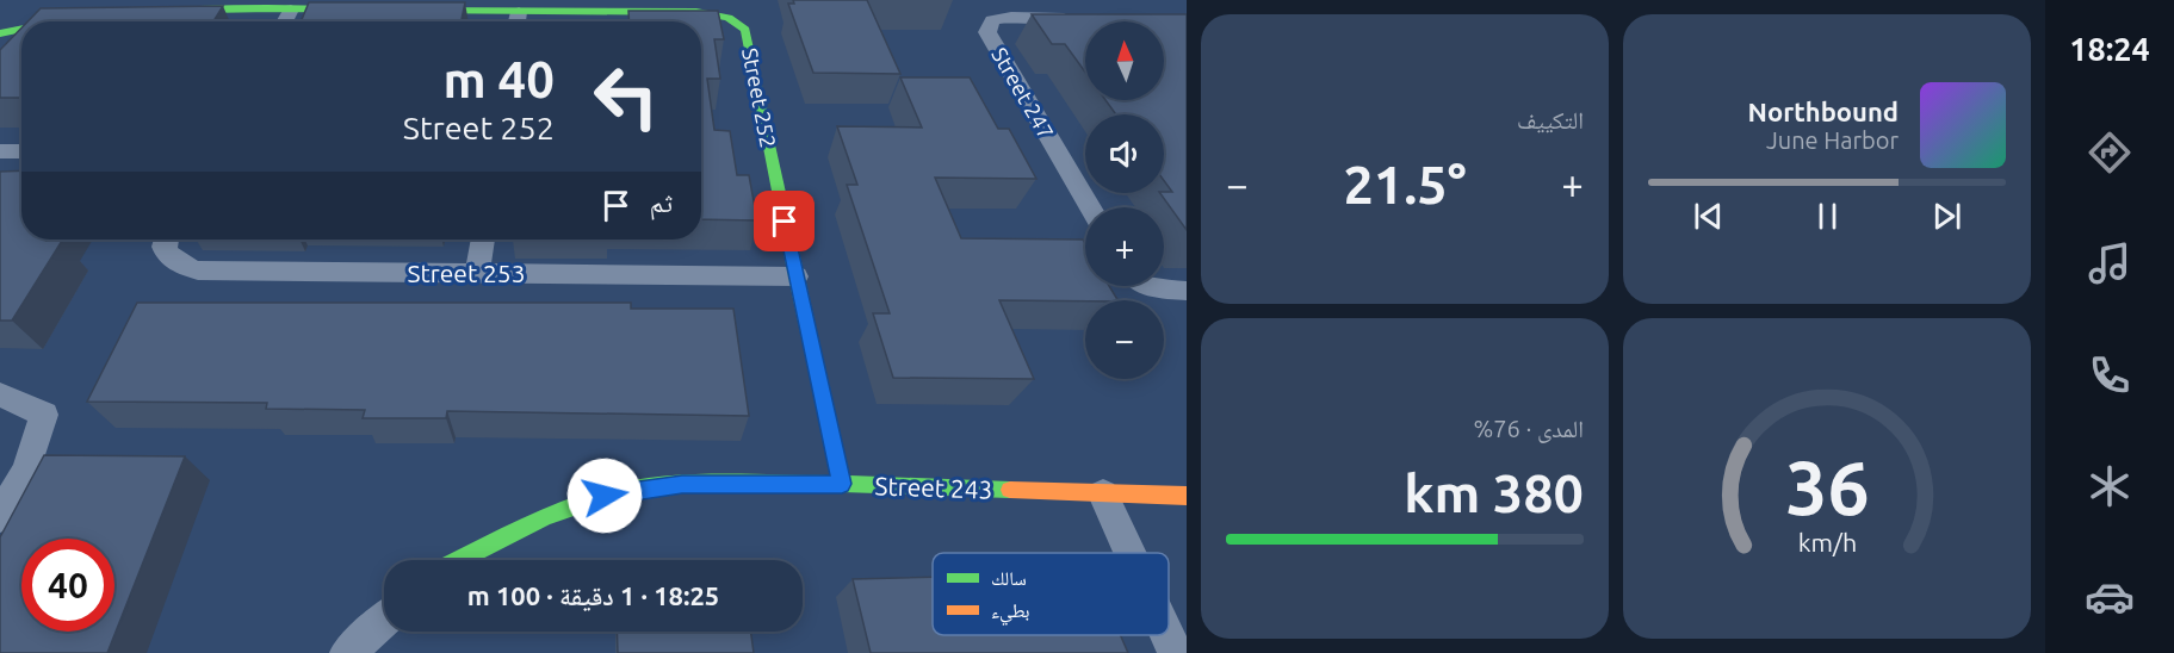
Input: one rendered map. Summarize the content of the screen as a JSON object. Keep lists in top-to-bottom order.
{
  "streets": {
    "street": [
      "Street 247",
      "Street 252",
      "Street 253",
      "Street 243"
    ]
  },
  "crossings": [
    ["Street 252", "Street 253"],
    ["Street 252", "Street 243"]
  ],
  "legend": ["سالك", "بطيء"],
  "north": "top",
  "page": {
    "tabs": "18:24",
    "tile": [
      "التكييف",
      ["المدى · 76%", "380 km"]
    ],
    "map_buttons": ["+", "−"],
    "turn": ["40 m", "Street 252"],
    "song": ["Northbound", "June Harbor"],
    "heat": ["−", "21.5°", "+"],
    "then": "ثم",
    "limit": "40",
    "trip": "18:25 · 1 دقيقة · 100 m",
    "gauge": ["36", "km/h"]
  }
}
